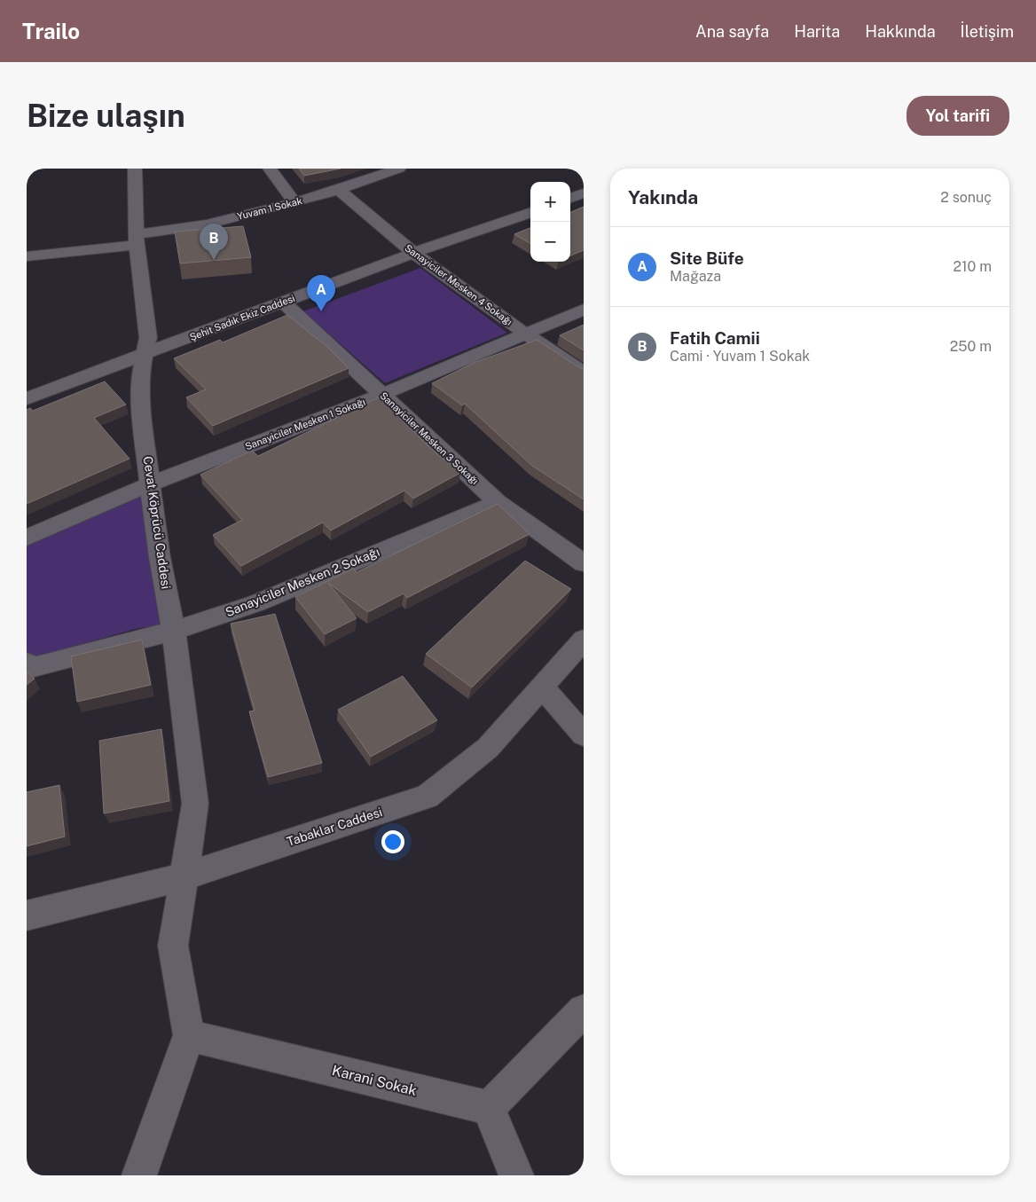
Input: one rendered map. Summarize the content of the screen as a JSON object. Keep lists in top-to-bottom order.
{
  "streets": {
    "street": [
      "Yuvam 1 Sokak",
      "Sanayiciler Mesken 4 Sokağı",
      "Şehit Sadık Ekiz Caddesi",
      "Sanayiciler Mesken 1 Sokağı",
      "Sanayiciler Mesken 3 Sokağı",
      "Cevat Köprücü Caddesi",
      "Sanayiciler Mesken 2 Sokağı",
      "Tabaklar Caddesi",
      "Karani Sokak"
    ]
  },
  "crossings": [
    ["Yuvam 1 Sokak", "Sanayiciler Mesken 4 Sokağı"],
    ["Yuvam 1 Sokak", "Cevat Köprücü Caddesi"],
    ["Sanayiciler Mesken 4 Sokağı", "Şehit Sadık Ekiz Caddesi"],
    ["Sanayiciler Mesken 4 Sokağı", "Sanayiciler Mesken 1 Sokağı"],
    ["Şehit Sadık Ekiz Caddesi", "Sanayiciler Mesken 3 Sokağı"],
    ["Şehit Sadık Ekiz Caddesi", "Cevat Köprücü Caddesi"],
    ["Sanayiciler Mesken 1 Sokağı", "Sanayiciler Mesken 3 Sokağı"],
    ["Sanayiciler Mesken 1 Sokağı", "Cevat Köprücü Caddesi"],
    ["Sanayiciler Mesken 3 Sokağı", "Sanayiciler Mesken 2 Sokağı"],
    ["Cevat Köprücü Caddesi", "Sanayiciler Mesken 2 Sokağı"],
    ["Cevat Köprücü Caddesi", "Tabaklar Caddesi"],
    ["Cevat Köprücü Caddesi", "Karani Sokak"]
  ],
  "page": {
    "header": "Trailo",
    "nav": [
      "Ana sayfa",
      "Harita",
      "Hakkında",
      "İletişim"
    ],
    "buttons": "Yol tarifi",
    "title": "Bize ulaşın",
    "heading": ["Yakında", "2 sonuç"],
    "map_buttons": ["+", "−"],
    "pins": ["B", "A"],
    "list": [
      {
        "mark": "A",
        "name": "Site Büfe",
        "note": "Mağaza",
        "value": "210 m"
      },
      {
        "mark": "B",
        "name": "Fatih Camii",
        "note": "Cami · Yuvam 1 Sokak",
        "value": "250 m"
      }
    ]
  }
}
